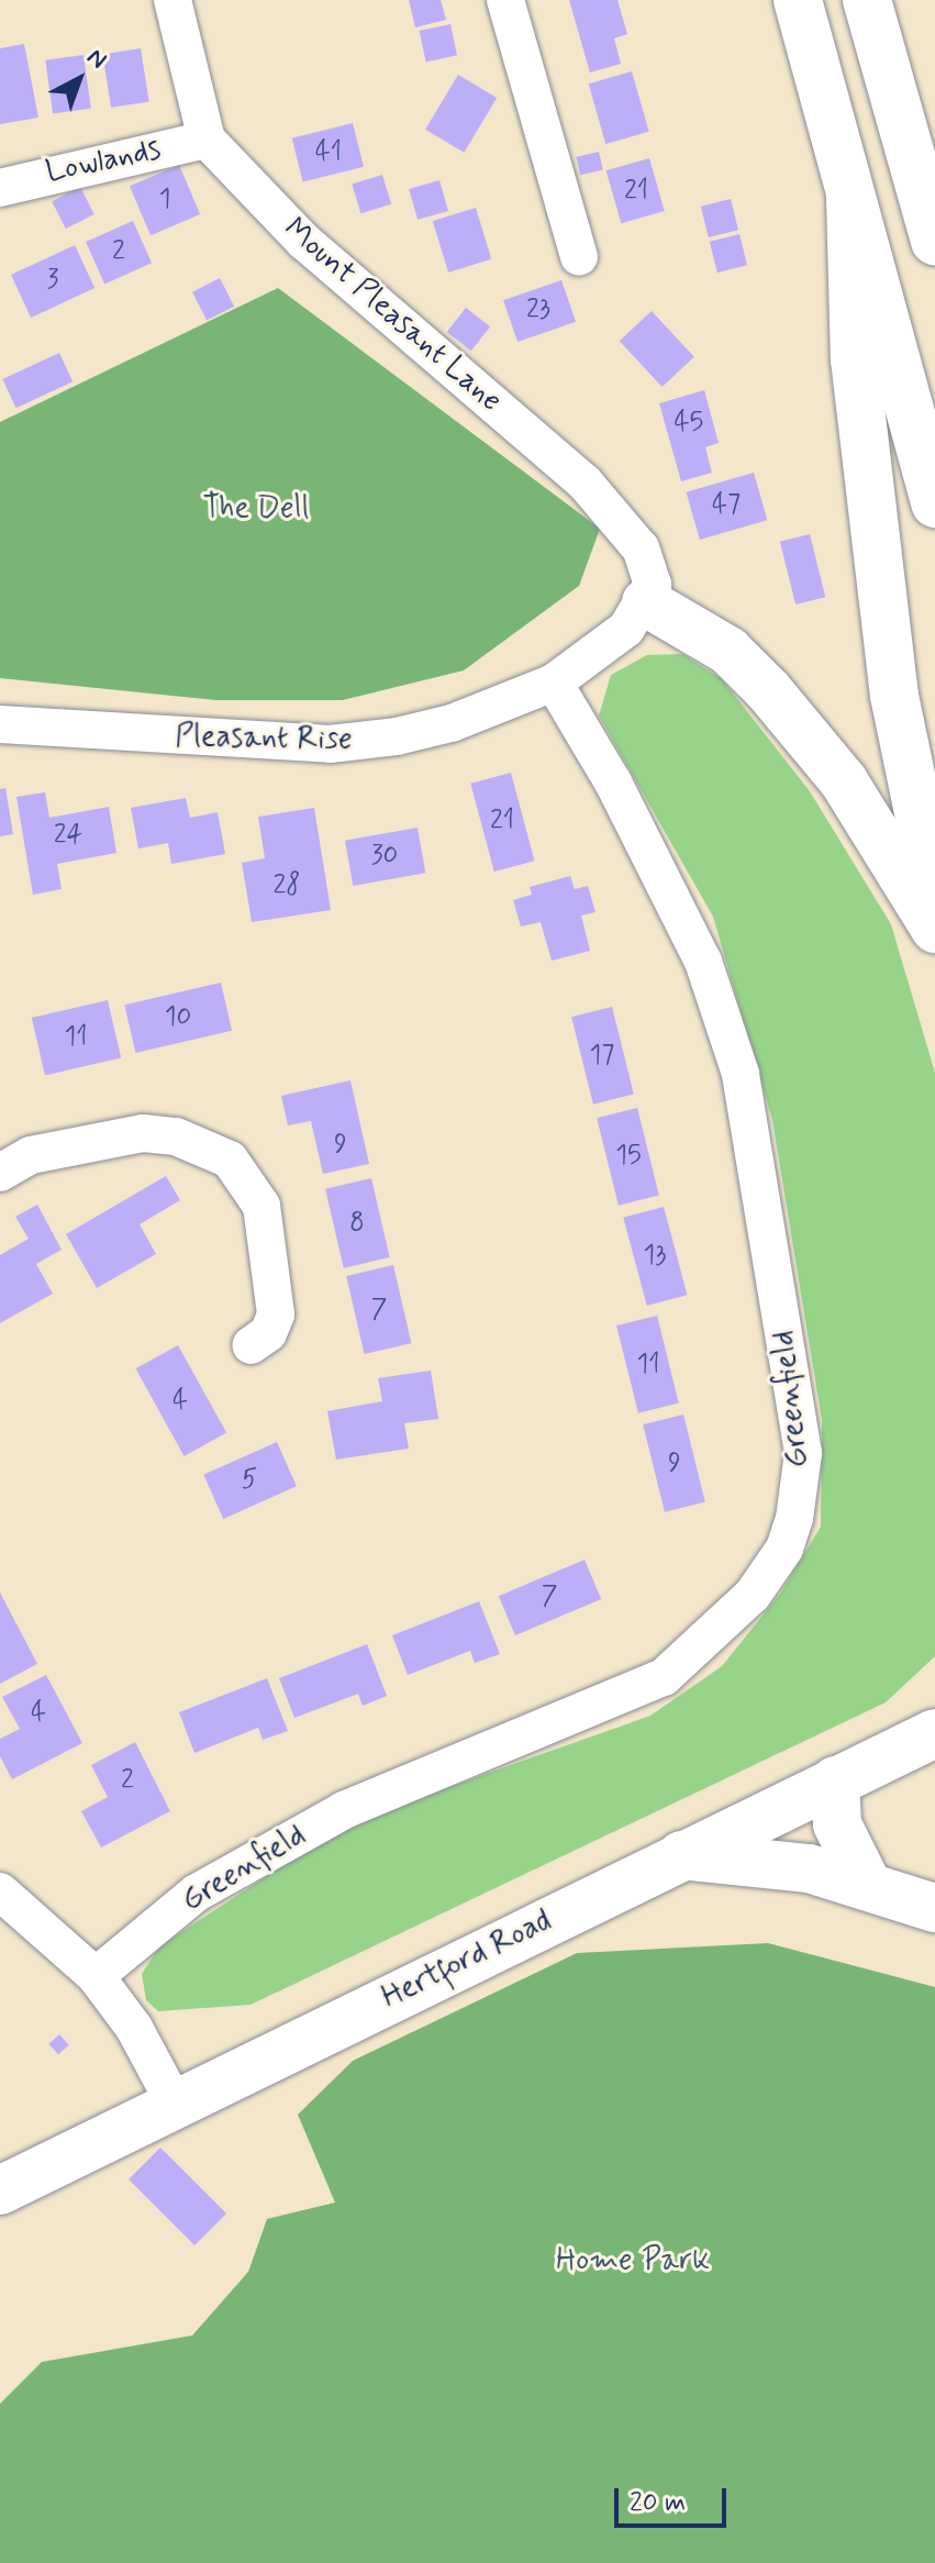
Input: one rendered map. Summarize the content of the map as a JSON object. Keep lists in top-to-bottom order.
{
  "streets": {
    "main road": ["Hertford Road"],
    "street": [
      "Lowlands",
      "Mount Pleasant Lane",
      "Pleasant Rise",
      "Greenfield"
    ]
  },
  "crossings": [
    ["Lowlands", "Mount Pleasant Lane"],
    ["Mount Pleasant Lane", "Pleasant Rise"],
    ["Pleasant Rise", "Greenfield"]
  ],
  "parks": ["The Dell", "Home Park"],
  "house_numbers": [
    "41",
    "21",
    "1",
    "2",
    "3",
    "23",
    "45",
    "47",
    "21",
    "24",
    "30",
    "28",
    "10",
    "11",
    "17",
    "9",
    "15",
    "8",
    "13",
    "7",
    "11",
    "4",
    "9",
    "5",
    "7",
    "4",
    "2"
  ],
  "scale_bar": "20 m",
  "north": "top right"
}
